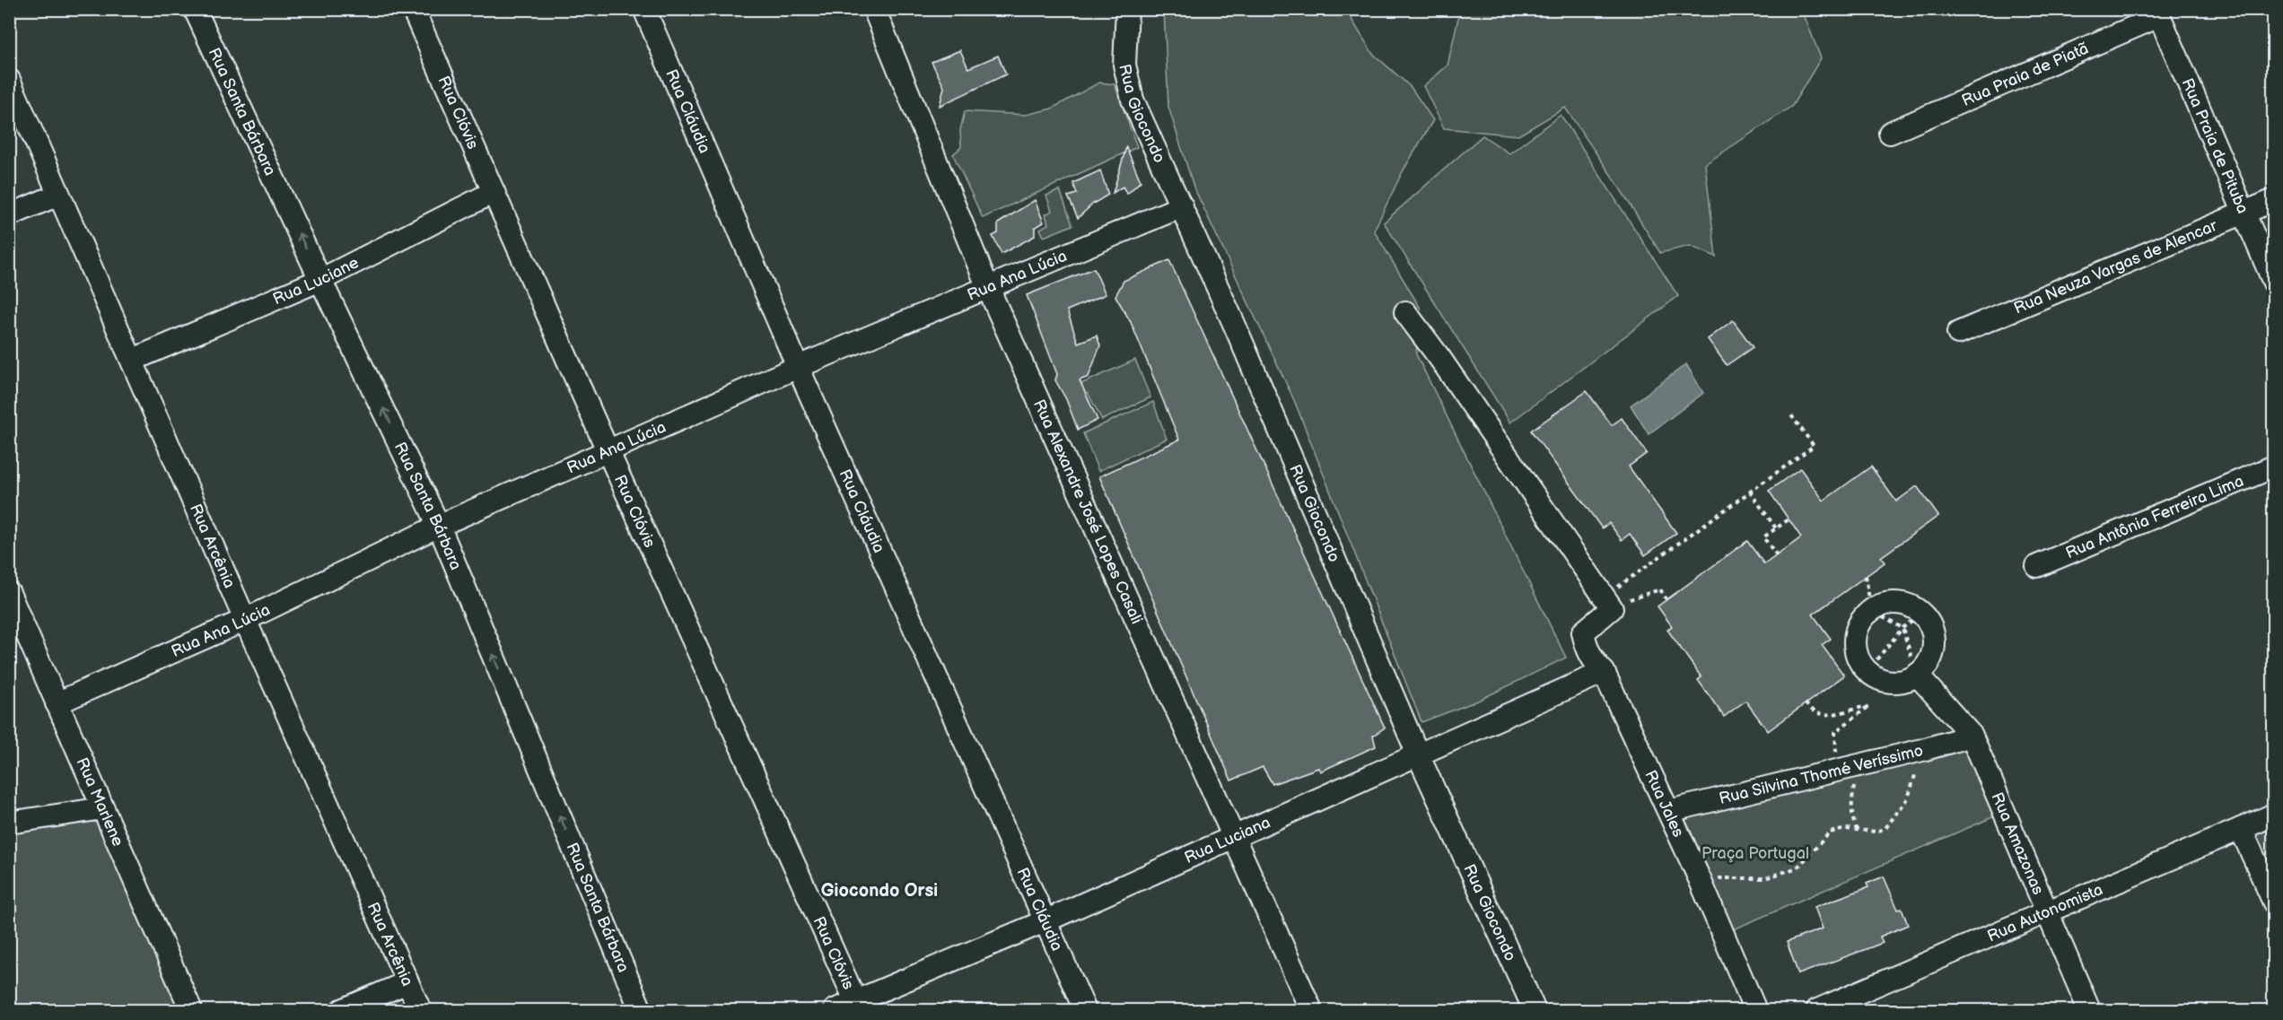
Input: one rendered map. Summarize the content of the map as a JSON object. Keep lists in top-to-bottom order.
{
  "streets": {
    "street": [
      "Rua Praia de Piatã",
      "Rua Santa Bárbara",
      "Rua Cláudia",
      "Rua Clóvis",
      "Rua Giocondo",
      "Rua Praia de Pituba",
      "Rua Neuza Vargas de Alencar",
      "Rua Ana Lúcia",
      "Rua Luciane",
      "Rua Alexandre José Lopes Casali",
      "Rua Antônia Ferreira Lima",
      "Rua Arcênia",
      "Rua Silvina Thomé Veríssimo",
      "Rua Marlene",
      "Rua Jales",
      "Rua Luciana",
      "Rua Amazonas",
      "Rua Autonomista"
    ]
  },
  "crossings": [
    ["Rua Praia de Piatã", "Rua Praia de Pituba"],
    ["Rua Santa Bárbara", "Rua Ana Lúcia"],
    ["Rua Santa Bárbara", "Rua Luciane"],
    ["Rua Cláudia", "Rua Ana Lúcia"],
    ["Rua Cláudia", "Rua Luciana"],
    ["Rua Clóvis", "Rua Ana Lúcia"],
    ["Rua Clóvis", "Rua Luciane"],
    ["Rua Clóvis", "Rua Luciana"],
    ["Rua Giocondo", "Rua Ana Lúcia"],
    ["Rua Giocondo", "Rua Luciana"],
    ["Rua Praia de Pituba", "Rua Neuza Vargas de Alencar"],
    ["Rua Ana Lúcia", "Rua Alexandre José Lopes Casali"],
    ["Rua Ana Lúcia", "Rua Arcênia"],
    ["Rua Ana Lúcia", "Rua Marlene"],
    ["Rua Luciane", "Rua Arcênia"],
    ["Rua Alexandre José Lopes Casali", "Rua Luciana"],
    ["Rua Silvina Thomé Veríssimo", "Rua Jales"],
    ["Rua Silvina Thomé Veríssimo", "Rua Amazonas"],
    ["Rua Jales", "Rua Luciana"],
    ["Rua Amazonas", "Rua Autonomista"]
  ],
  "one_way": ["Rua Santa Bárbara"],
  "districts": ["Giocondo Orsi"],
  "parks": ["Praça Portugal"]
}
